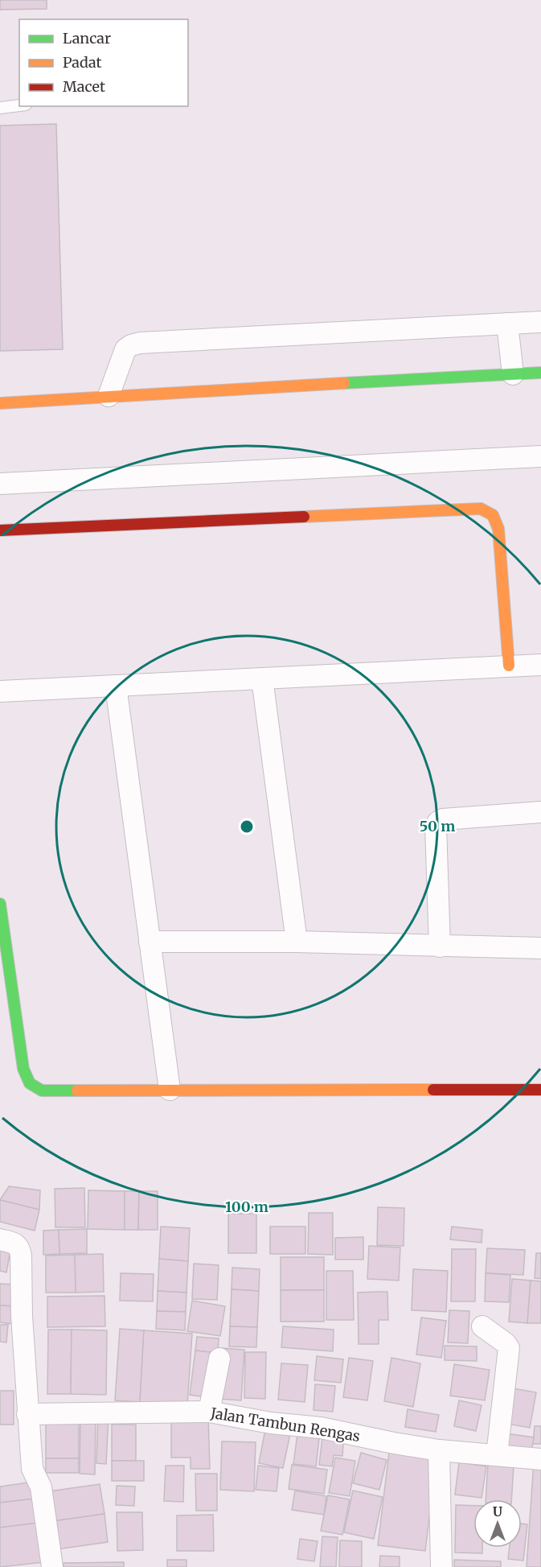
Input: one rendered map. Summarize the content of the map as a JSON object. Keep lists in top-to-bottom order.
{
  "streets": {
    "street": ["Jalan Tambun Rengas"]
  },
  "legend": ["Lancar", "Padat", "Macet"],
  "north": "top",
  "rings": ["50 m", "100 m"]
}
